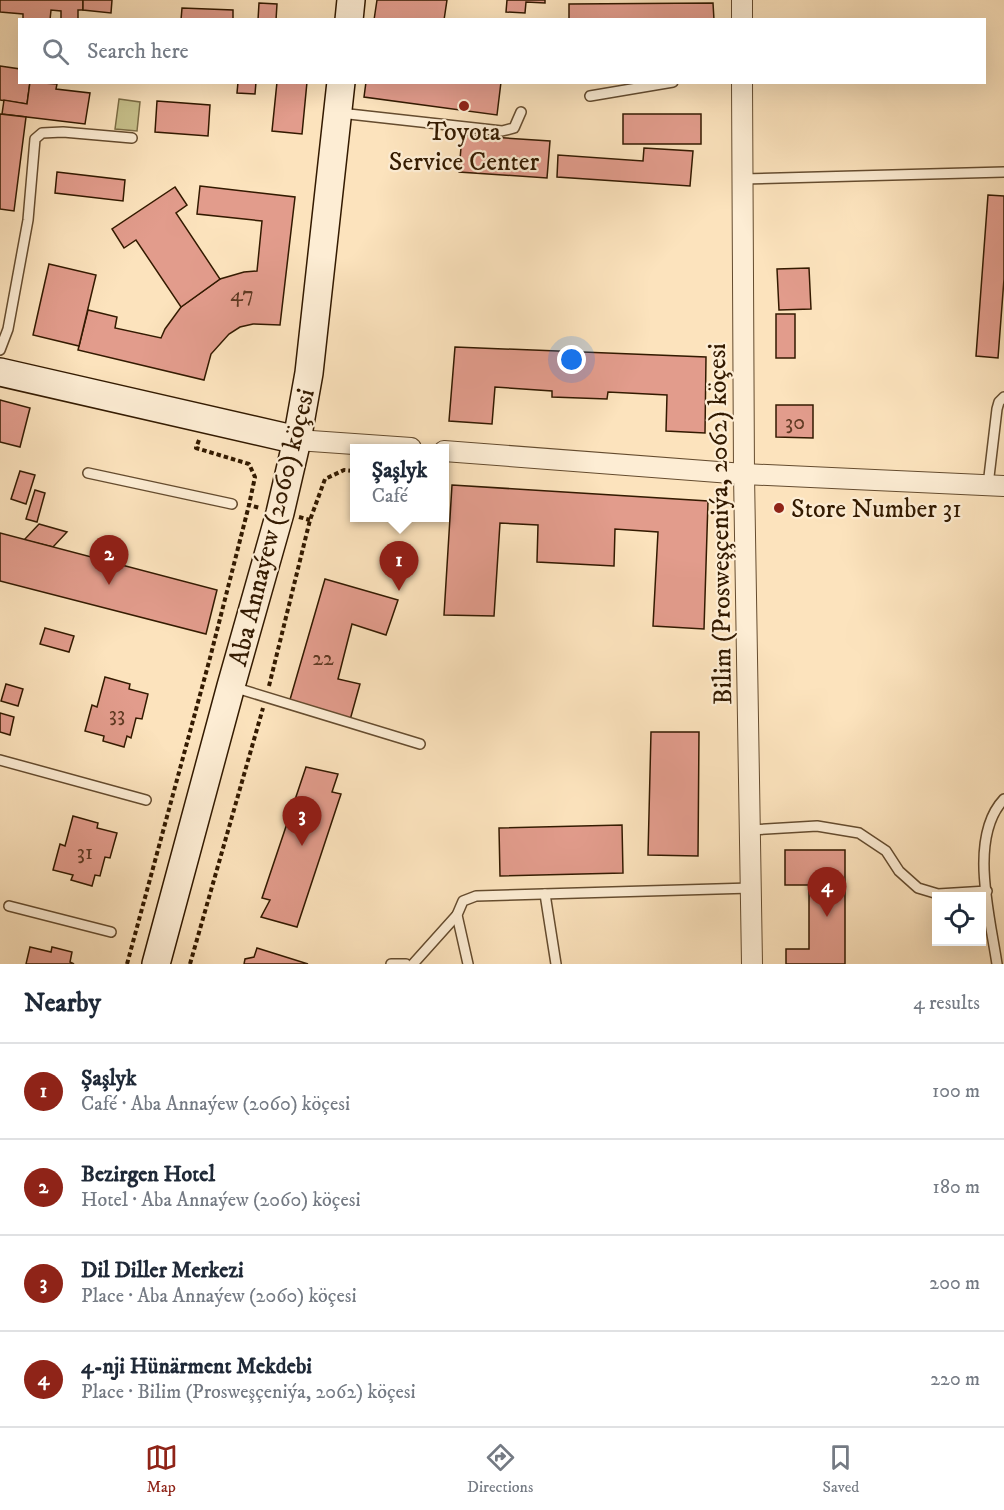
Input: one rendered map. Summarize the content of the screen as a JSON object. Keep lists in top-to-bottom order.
{
  "streets": {
    "street": ["Bilim (Prosweşçeniýa, 2062) köçesi", "Aba Annaýew (2060) köçesi"]
  },
  "places": ["Toyota Service Center", "Store Number 31"],
  "house_numbers": [
    "47",
    "30",
    "22",
    "33",
    "31"
  ],
  "page": {
    "search": "Search here",
    "popup": ["Şaşlyk", "Café"],
    "pins": [
      "2",
      "1",
      "3",
      "4"
    ],
    "heading": ["Nearby", "4 results"],
    "list": [
      {
        "mark": "1",
        "name": "Şaşlyk",
        "note": "Café · Aba Annaýew (2060) köçesi",
        "value": "100 m"
      },
      {
        "mark": "2",
        "name": "Bezirgen Hotel",
        "note": "Hotel · Aba Annaýew (2060) köçesi",
        "value": "180 m"
      },
      {
        "mark": "3",
        "name": "Dil Diller Merkezi",
        "note": "Place · Aba Annaýew (2060) köçesi",
        "value": "200 m"
      },
      {
        "mark": "4",
        "name": "4-nji Hünärment Mekdebi",
        "note": "Place · Bilim (Prosweşçeniýa, 2062) köçesi",
        "value": "220 m"
      }
    ],
    "nav": ["Map", "Directions", "Saved"]
  }
}
